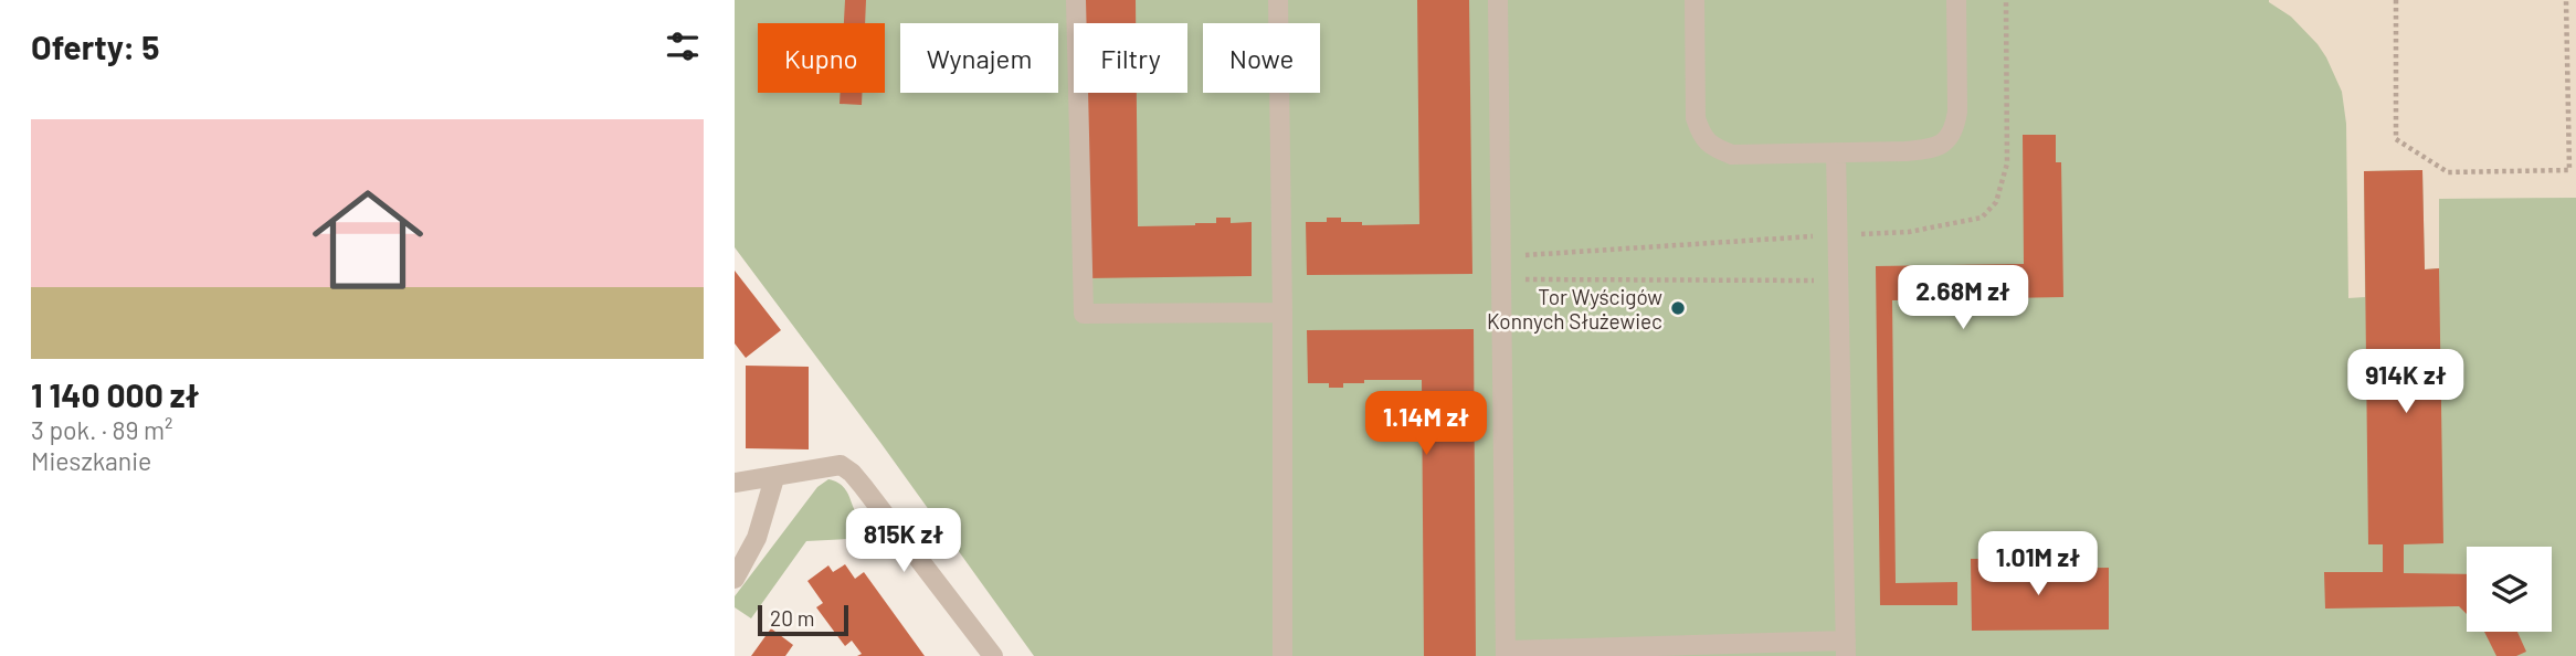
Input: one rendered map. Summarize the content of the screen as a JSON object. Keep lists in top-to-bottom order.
{
  "places": ["Tor Wyścigów Konnych Służewiec"],
  "scale_bar": "20 m",
  "page": {
    "heading": "Oferty: 5",
    "chip": [
      "Kupno",
      "Wynajem",
      "Filtry",
      "Nowe"
    ],
    "list": [
      {
        "name": "1 140 000 zł",
        "note": "3 pok. · 89 m² · Mieszkanie"
      }
    ],
    "price": [
      "2.68M zł",
      "914K zł",
      "1.14M zł",
      "815K zł",
      "1.01M zł"
    ],
    "scale": "20 m"
  }
}
